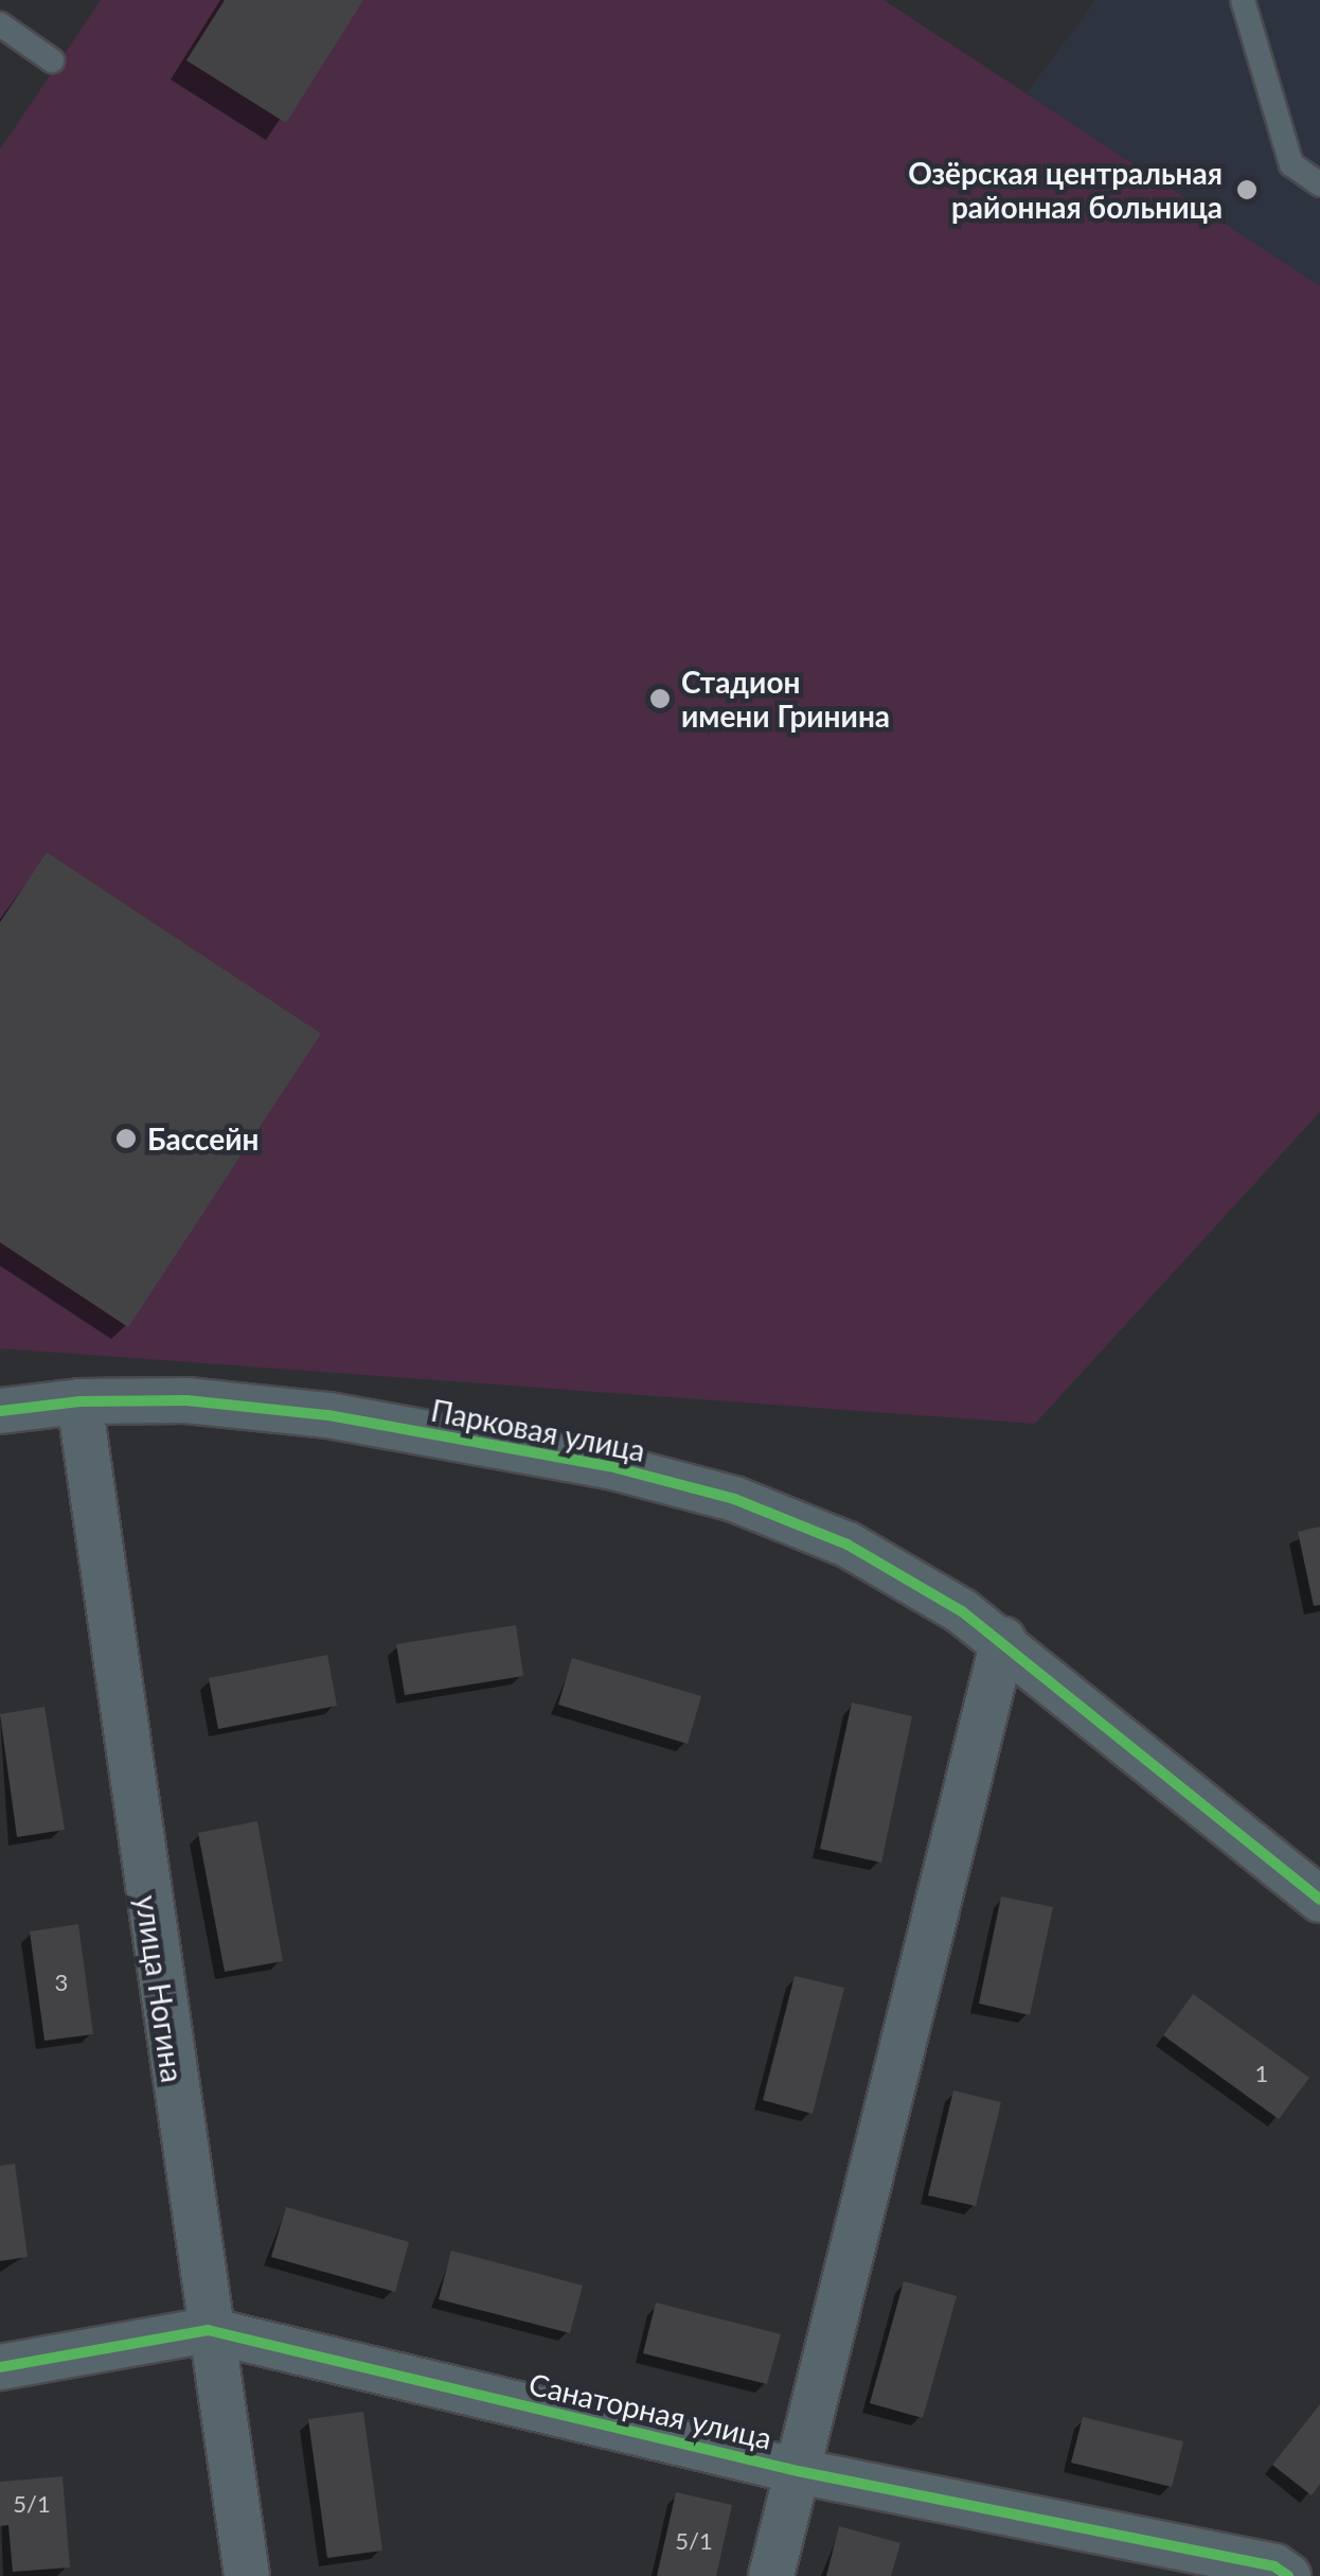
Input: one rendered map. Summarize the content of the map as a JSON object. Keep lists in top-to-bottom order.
{
  "streets": {
    "street": ["Парковая улица", "улица Ногина", "Санаторная улица"]
  },
  "crossings": [
    ["Парковая улица", "улица Ногина"],
    ["улица Ногина", "Санаторная улица"]
  ],
  "places": ["Озёрская центральная районная больница", "Стадион имени Гринина", "Бассейн"],
  "house_numbers": [
    "3",
    "1",
    "5/1",
    "5/1"
  ]
}
